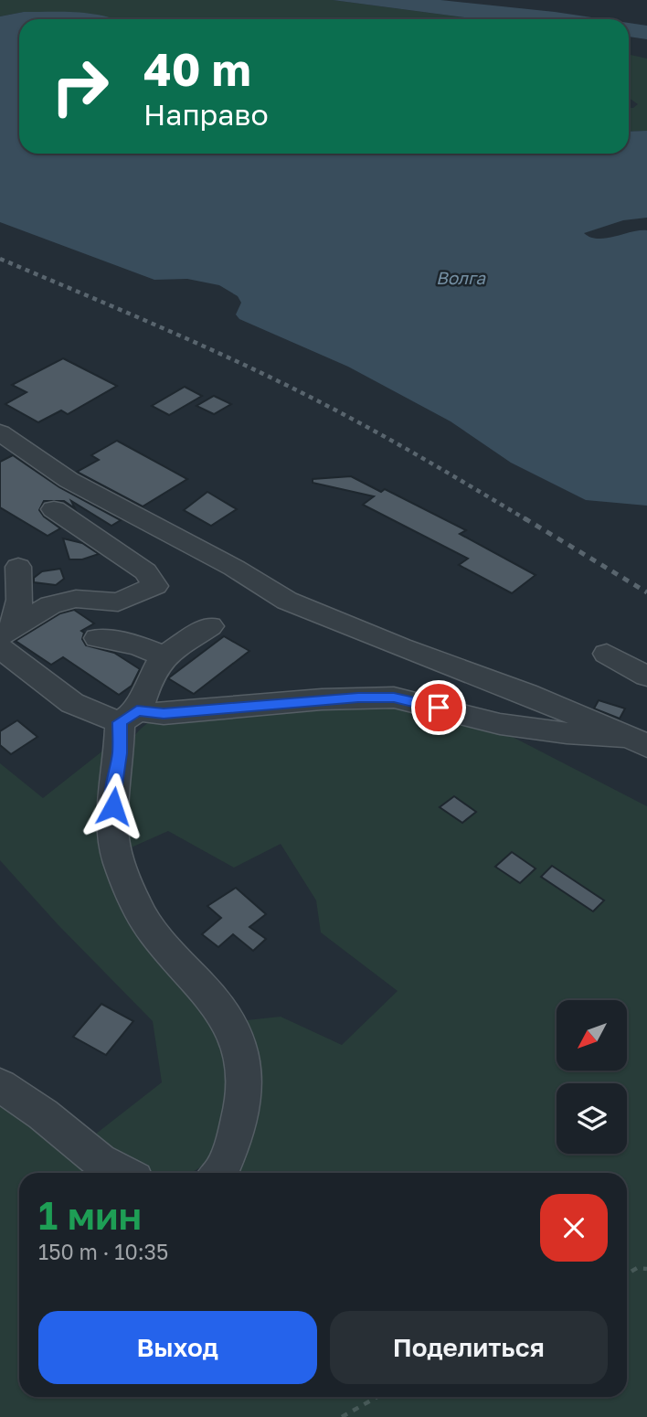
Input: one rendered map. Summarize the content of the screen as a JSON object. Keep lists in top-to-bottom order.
{
  "water": ["Волга"],
  "north": "bottom left",
  "page": {
    "turn": ["40 m", "Направо"],
    "heading": ["1 мин", "150 m · 10:35"],
    "buttons": ["Выход", "Поделиться"]
  }
}
